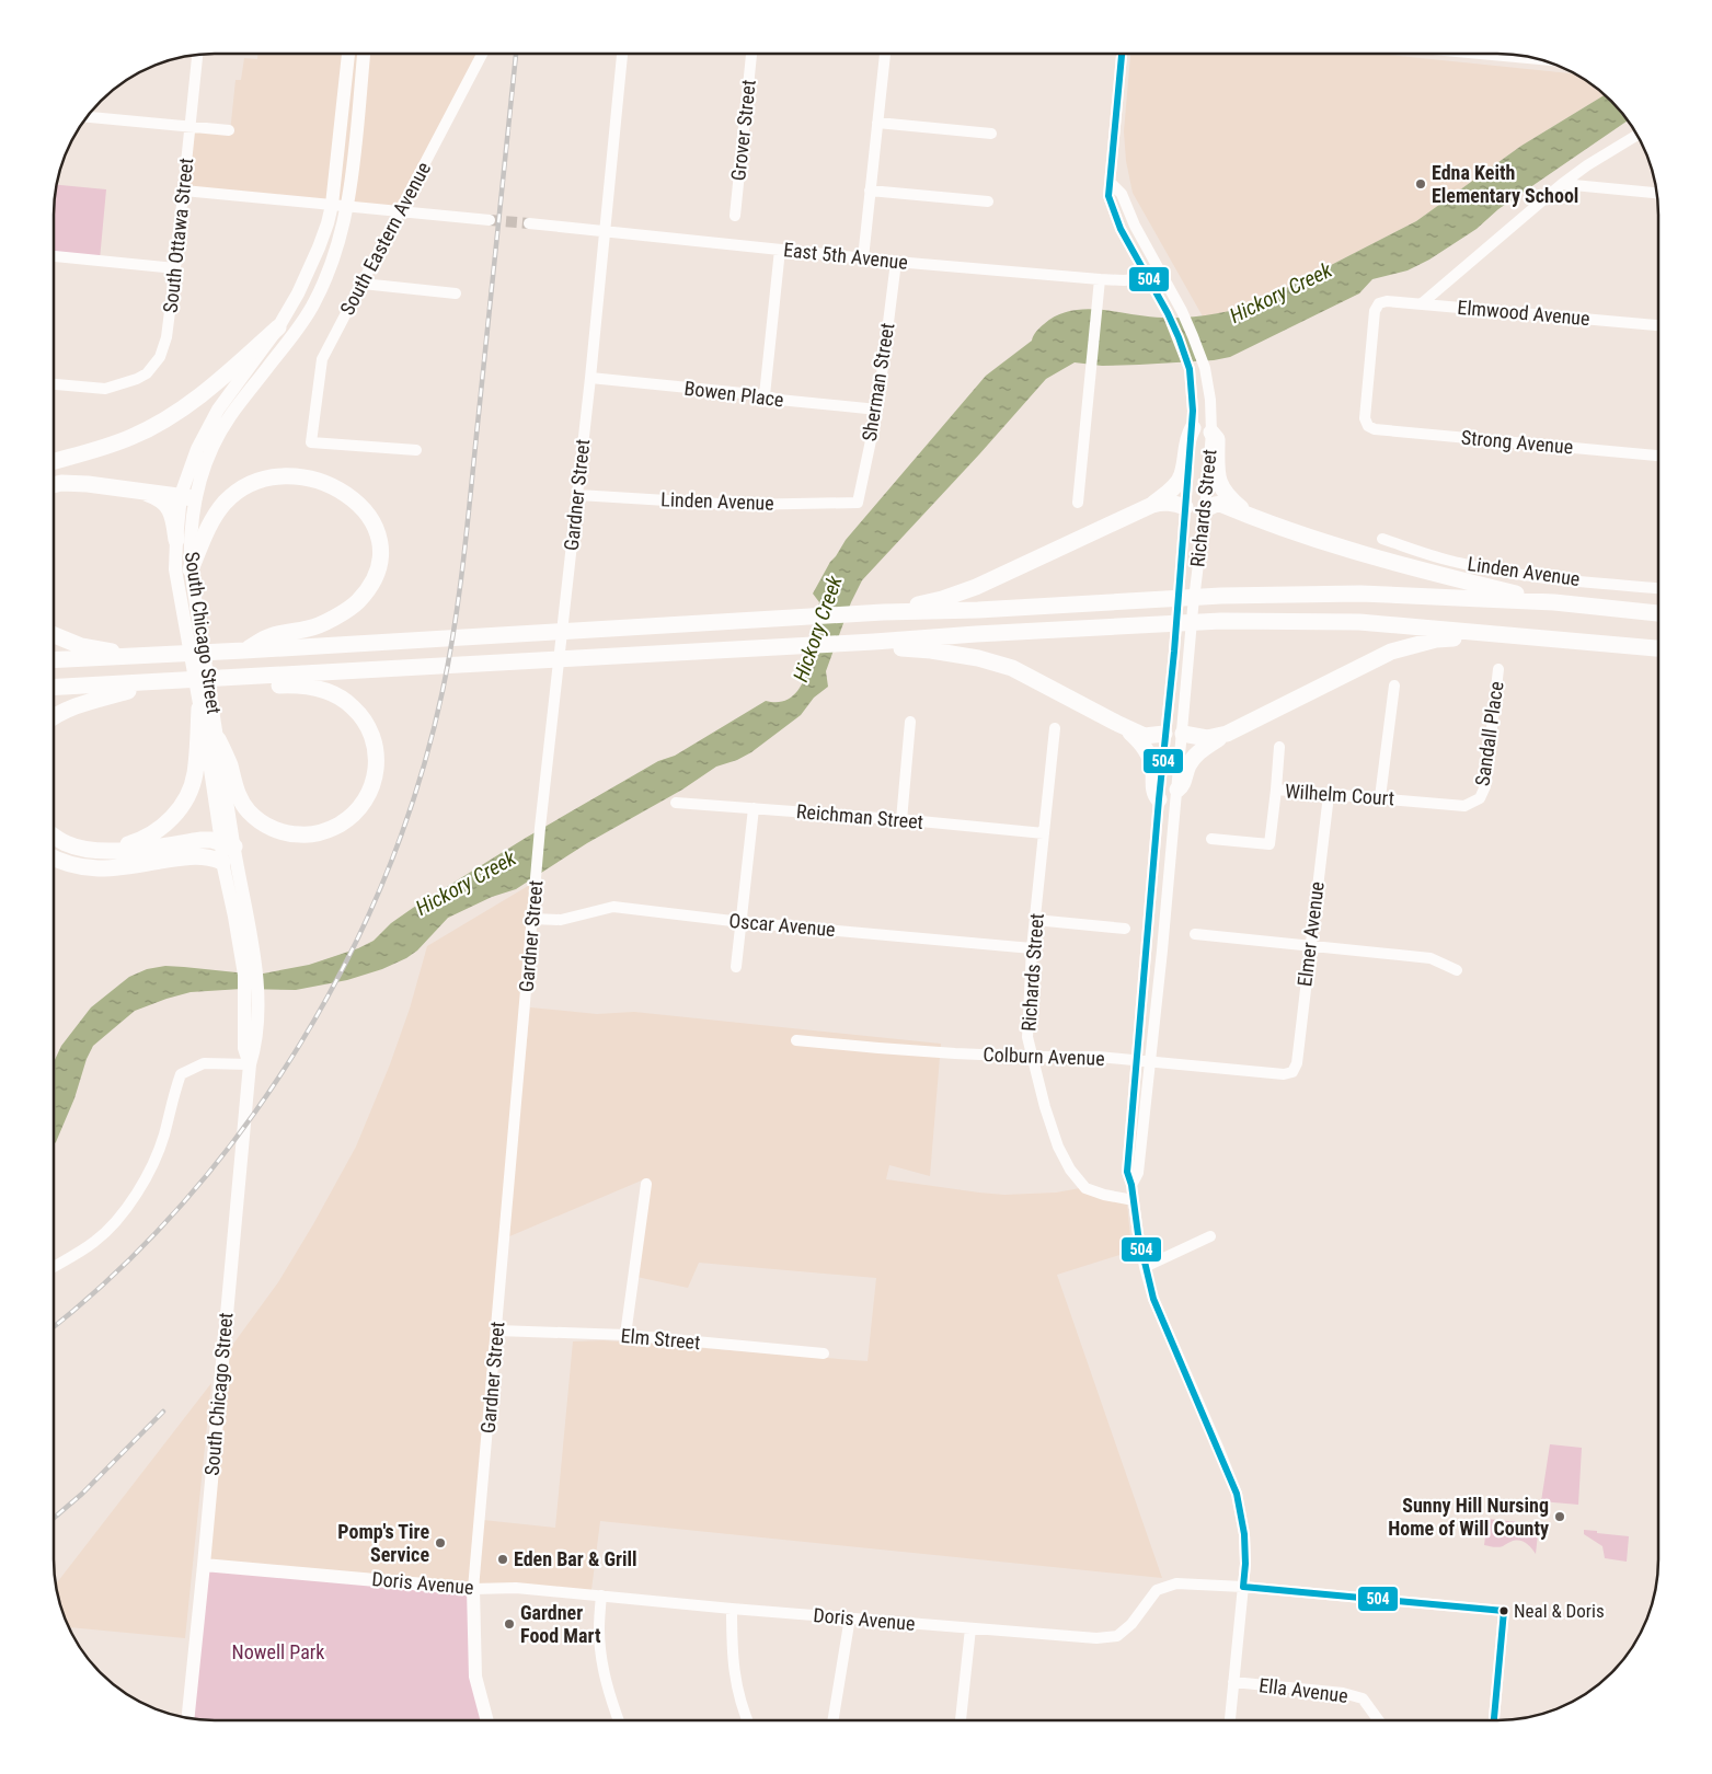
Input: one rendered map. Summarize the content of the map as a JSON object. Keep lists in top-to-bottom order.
{
  "streets": {
    "main road": ["Gardner Street", "South Chicago Street", "Doris Avenue"],
    "street": [
      "Grover Street",
      "South Ottawa Street",
      "South Eastern Avenue",
      "East 5th Avenue",
      "Elmwood Avenue",
      "Sherman Street",
      "Bowen Place",
      "Strong Avenue",
      "Linden Avenue",
      "Richards Street",
      "Sandall Place",
      "Wilhelm Court",
      "Reichman Street",
      "Oscar Avenue",
      "Elmer Avenue",
      "Colburn Avenue",
      "Elm Street",
      "Ella Avenue"
    ]
  },
  "crossings": [
    ["East 5th Avenue", "Sherman Street"],
    ["East 5th Avenue", "Gardner Street"],
    ["East 5th Avenue", "Richards Street"],
    ["Elmwood Avenue", "Strong Avenue"],
    ["Sherman Street", "Bowen Place"],
    ["Sherman Street", "Linden Avenue"],
    ["Bowen Place", "Gardner Street"],
    ["Gardner Street", "Linden Avenue"],
    ["Gardner Street", "Oscar Avenue"],
    ["Gardner Street", "Elm Street"],
    ["Gardner Street", "Doris Avenue"],
    ["Richards Street", "Reichman Street"],
    ["Richards Street", "Oscar Avenue"],
    ["Richards Street", "Colburn Avenue"],
    ["Richards Street", "Doris Avenue"],
    ["Richards Street", "Ella Avenue"],
    ["South Chicago Street", "Doris Avenue"],
    ["Sandall Place", "Wilhelm Court"],
    ["Wilhelm Court", "Elmer Avenue"],
    ["Elmer Avenue", "Colburn Avenue"]
  ],
  "water": ["Hickory Creek"],
  "parks": ["Nowell Park"],
  "places": [
    "Edna Keith Elementary School",
    "Sunny Hill Nursing Home of Will County",
    "Pomp's Tire Service",
    "Eden Bar & Grill",
    "Neal & Doris",
    "Gardner Food Mart"
  ],
  "lines": ["transit line 504"]
}
